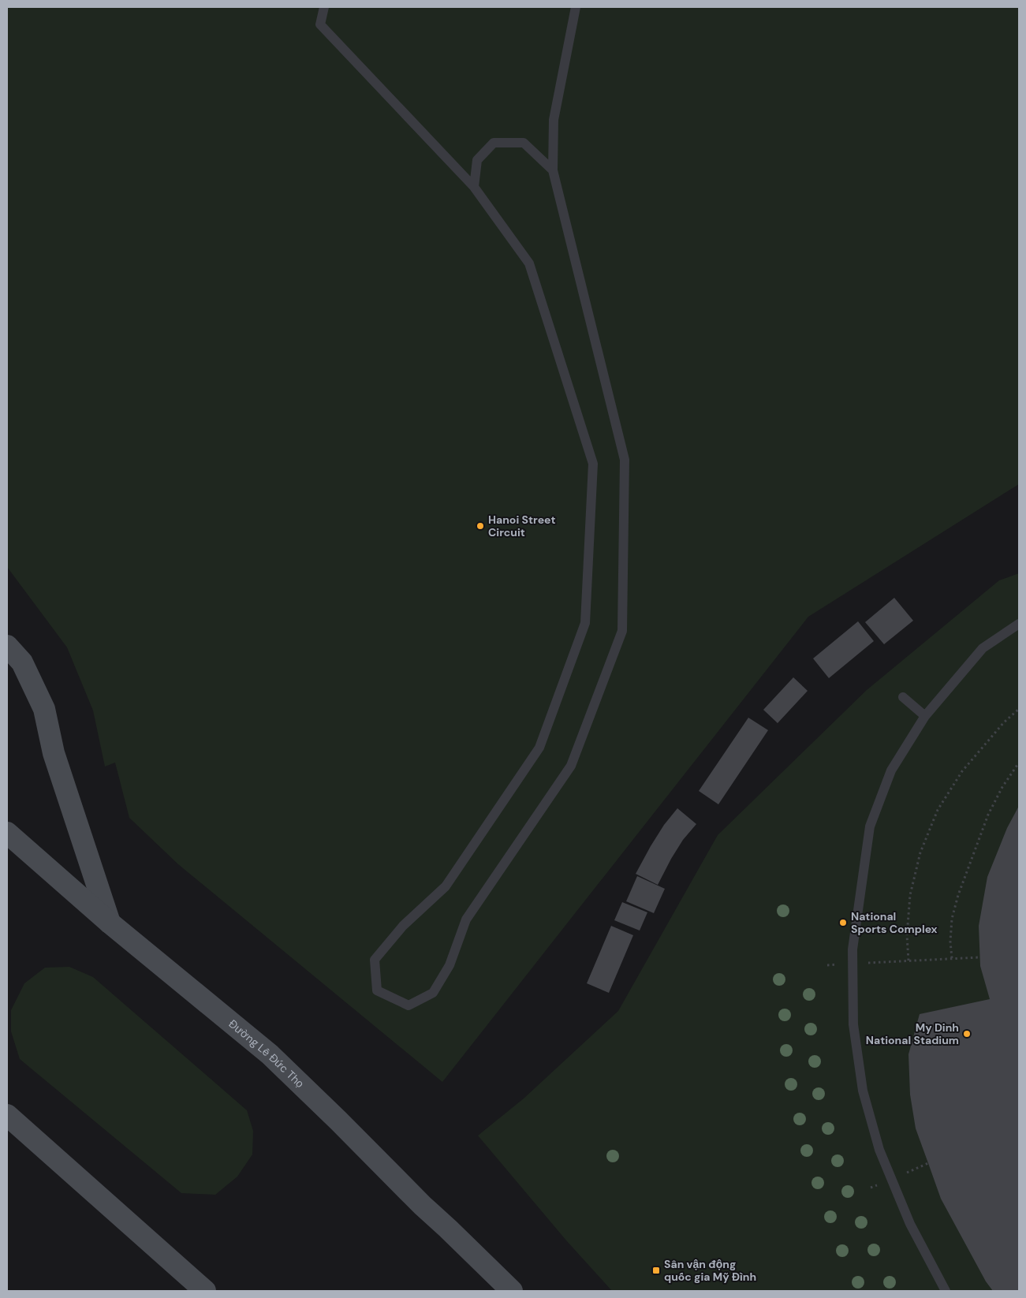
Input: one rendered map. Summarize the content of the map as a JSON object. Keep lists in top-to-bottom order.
{
  "streets": {
    "main road": ["Đường Lê Đức Thọ"]
  },
  "places": {
    "other": ["Hanoi Street Circuit", "National Sports Complex", "My Dinh National Stadium"],
    "transit": ["Sân vận động quốc gia Mỹ Đình"]
  }
}
